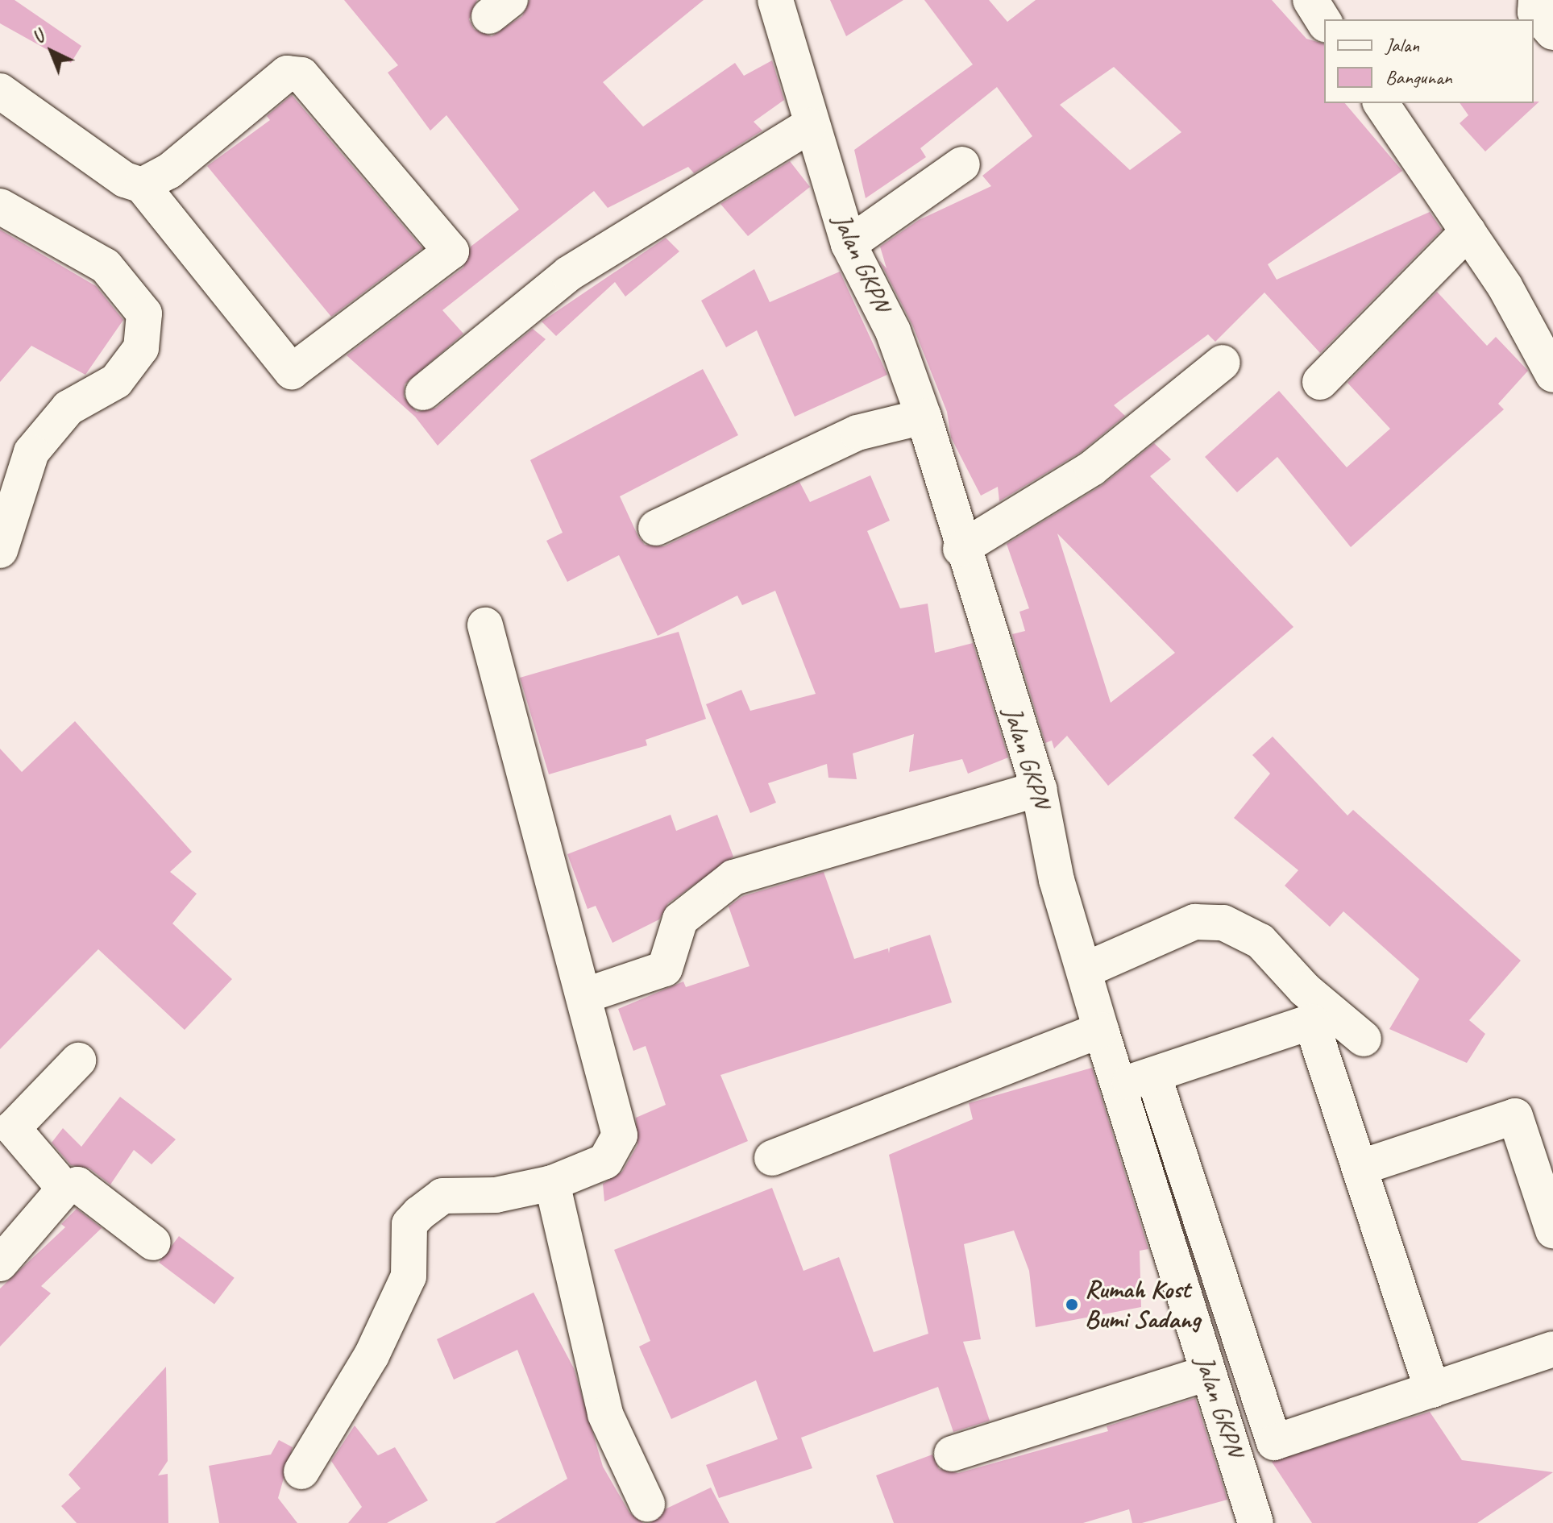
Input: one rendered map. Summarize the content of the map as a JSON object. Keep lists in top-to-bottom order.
{
  "streets": {
    "street": ["Jalan GKPN"]
  },
  "places": ["Rumah Kost Bumi Sadang"],
  "legend": ["Jalan", "Bangunan"],
  "north": "top left"
}
